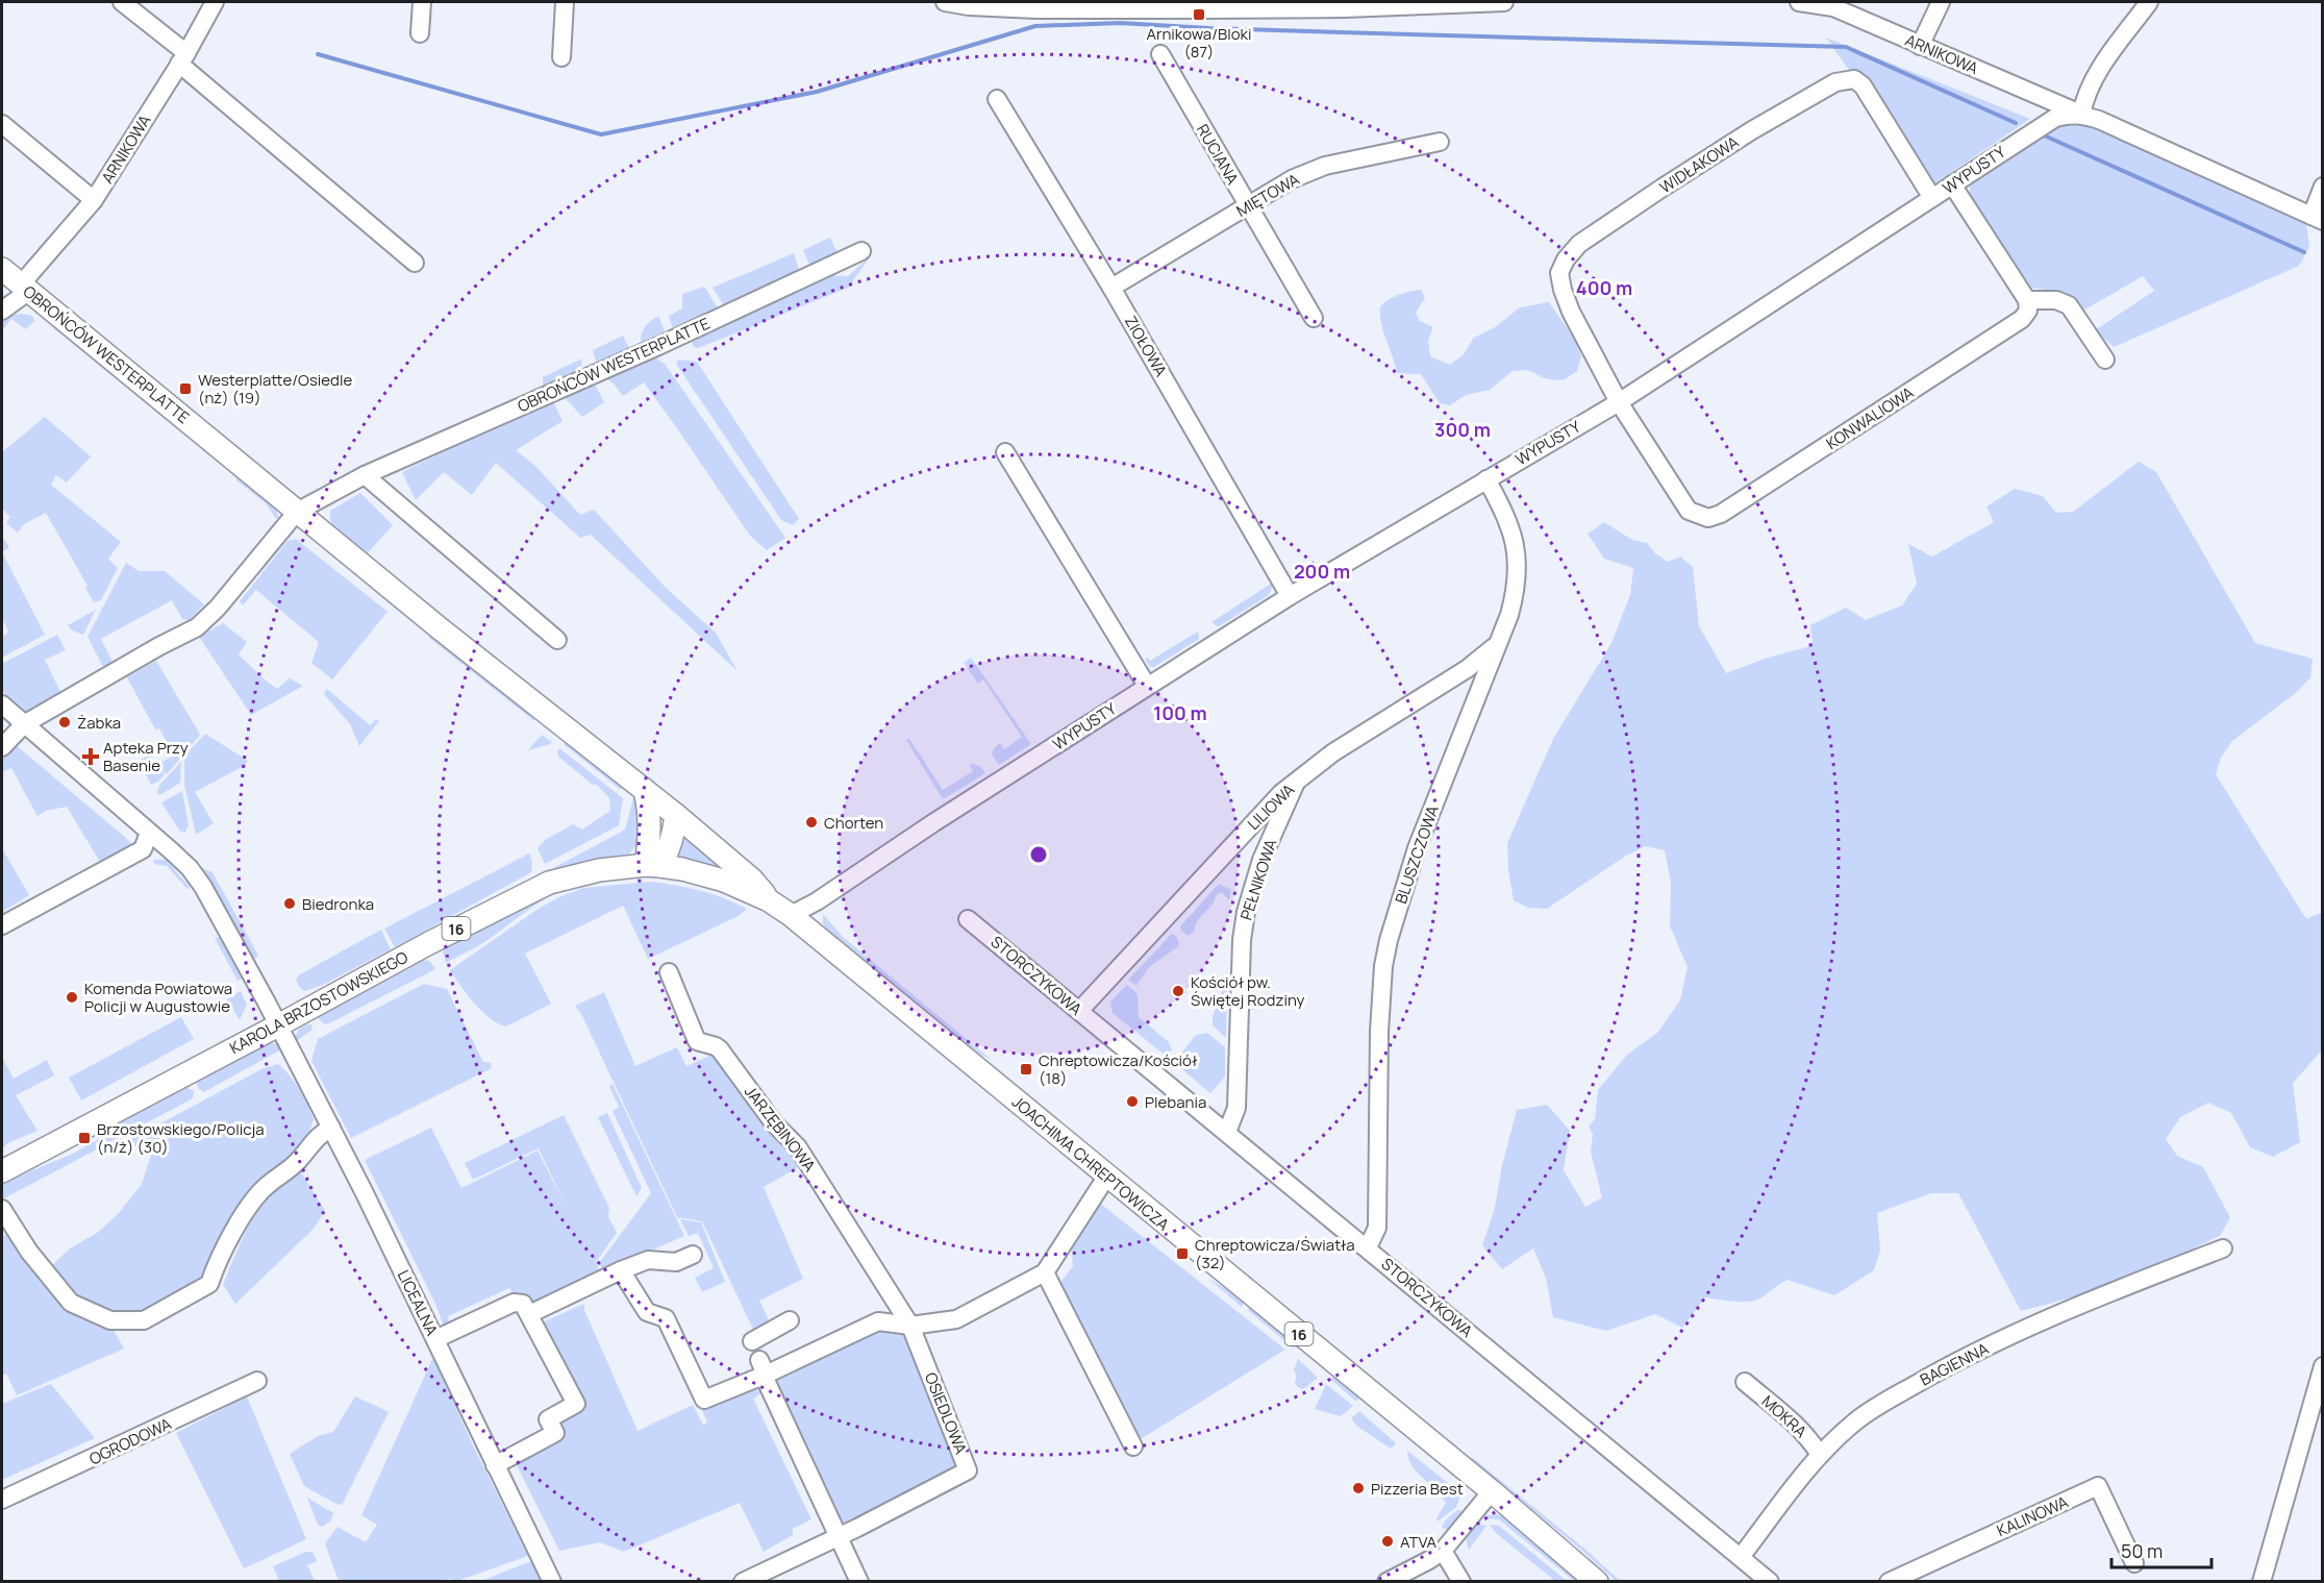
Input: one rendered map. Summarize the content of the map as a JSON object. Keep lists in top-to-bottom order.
{
  "streets": {
    "main road": [
      "OBROŃCÓW WESTERPLATTE",
      "16",
      "KAROLA BRZOSTOWSKIEGO",
      "JOACHIMA CHREPTOWICZA"
    ],
    "street": [
      "ARNIKOWA",
      "RUCIANA",
      "WIDŁAKOWA",
      "WYPUSTY",
      "MIĘTOWA",
      "ZIOŁOWA",
      "KONWALIOWA",
      "LILIOWA",
      "BLUSZCZOWA",
      "PEŁNIKOWA",
      "STORCZYKOWA",
      "JARZĘBINOWA",
      "LICEALNA",
      "BAGIENNA",
      "OSIEDLOWA",
      "MOKRA",
      "OGRODOWA",
      "KALINOWA"
    ]
  },
  "crossings": [
    ["ARNIKOWA", "WYPUSTY"],
    ["ARNIKOWA", "OBROŃCÓW WESTERPLATTE"],
    ["RUCIANA", "MIĘTOWA"],
    ["WIDŁAKOWA", "WYPUSTY"],
    ["WIDŁAKOWA", "KONWALIOWA"],
    ["WYPUSTY", "ZIOŁOWA"],
    ["WYPUSTY", "KONWALIOWA"],
    ["WYPUSTY", "BLUSZCZOWA"],
    ["WYPUSTY", "JOACHIMA CHREPTOWICZA"],
    ["MIĘTOWA", "ZIOŁOWA"],
    ["OBROŃCÓW WESTERPLATTE", "JOACHIMA CHREPTOWICZA"],
    ["OBROŃCÓW WESTERPLATTE", "LICEALNA"],
    ["LILIOWA", "BLUSZCZOWA"],
    ["LILIOWA", "PEŁNIKOWA"],
    ["LILIOWA", "STORCZYKOWA"],
    ["BLUSZCZOWA", "STORCZYKOWA"],
    ["PEŁNIKOWA", "STORCZYKOWA"],
    ["STORCZYKOWA", "BAGIENNA"],
    ["KAROLA BRZOSTOWSKIEGO", "JOACHIMA CHREPTOWICZA"],
    ["KAROLA BRZOSTOWSKIEGO", "LICEALNA"],
    ["JARZĘBINOWA", "OSIEDLOWA"],
    ["BAGIENNA", "MOKRA"]
  ],
  "places": {
    "transit": [
      "Arnikowa/Bloki (87)",
      "Westerplatte/Osiedle (nż) (19)",
      "Chreptowicza/Kościół (18)",
      "Brzostowskiego/Policja (n/ż) (30)",
      "Chreptowicza/Światła (32)"
    ],
    "other": [
      "Żabka",
      "Chorten",
      "Biedronka",
      "Kościół pw. Świętej Rodziny",
      "Komenda Powiatowa Policji w Augustowie",
      "Plebania",
      "Pizzeria Best",
      "ATVA"
    ],
    "health": ["Apteka Przy Basenie"]
  },
  "scale_bar": "50 m",
  "rings": [
    "400 m",
    "300 m",
    "200 m",
    "100 m"
  ]
}
